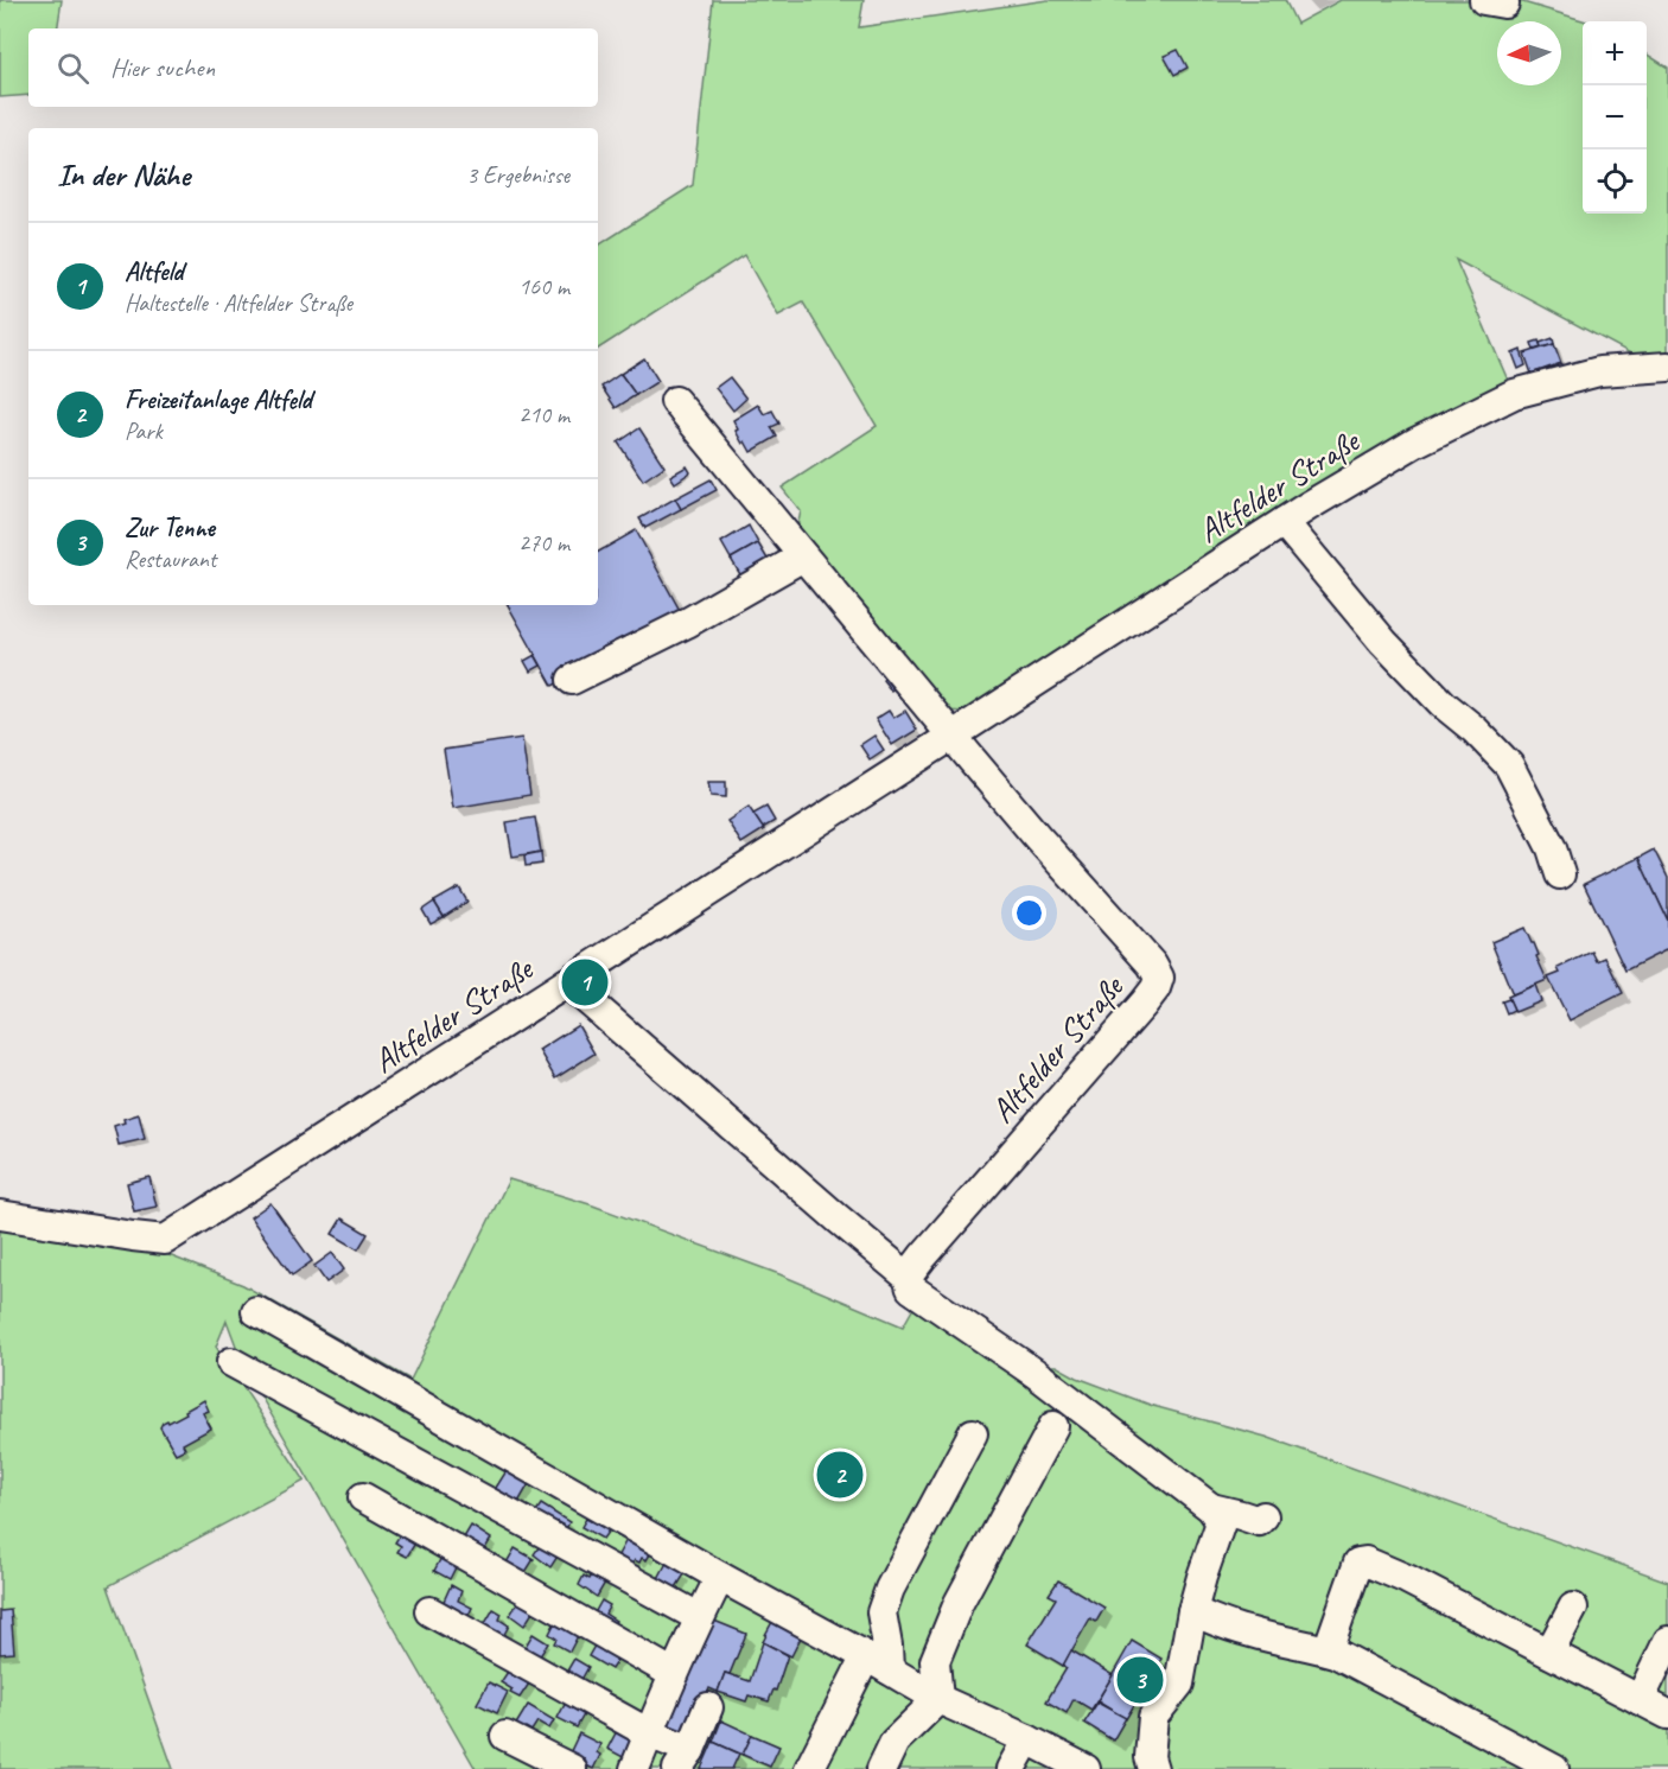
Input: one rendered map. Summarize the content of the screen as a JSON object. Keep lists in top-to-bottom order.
{
  "streets": {
    "street": ["Altfelder Straße"]
  },
  "north": "left",
  "page": {
    "map_buttons": ["+", "−"],
    "search": "Hier suchen",
    "heading": ["In der Nähe", "3 Ergebnisse"],
    "list": [
      {
        "mark": "1",
        "name": "Altfeld",
        "note": "Haltestelle · Altfelder Straße",
        "value": "160 m"
      },
      {
        "mark": "2",
        "name": "Freizeitanlage Altfeld",
        "note": "Park",
        "value": "210 m"
      },
      {
        "mark": "3",
        "name": "Zur Tenne",
        "note": "Restaurant",
        "value": "270 m"
      }
    ],
    "pins": ["1", "2", "3"]
  }
}
